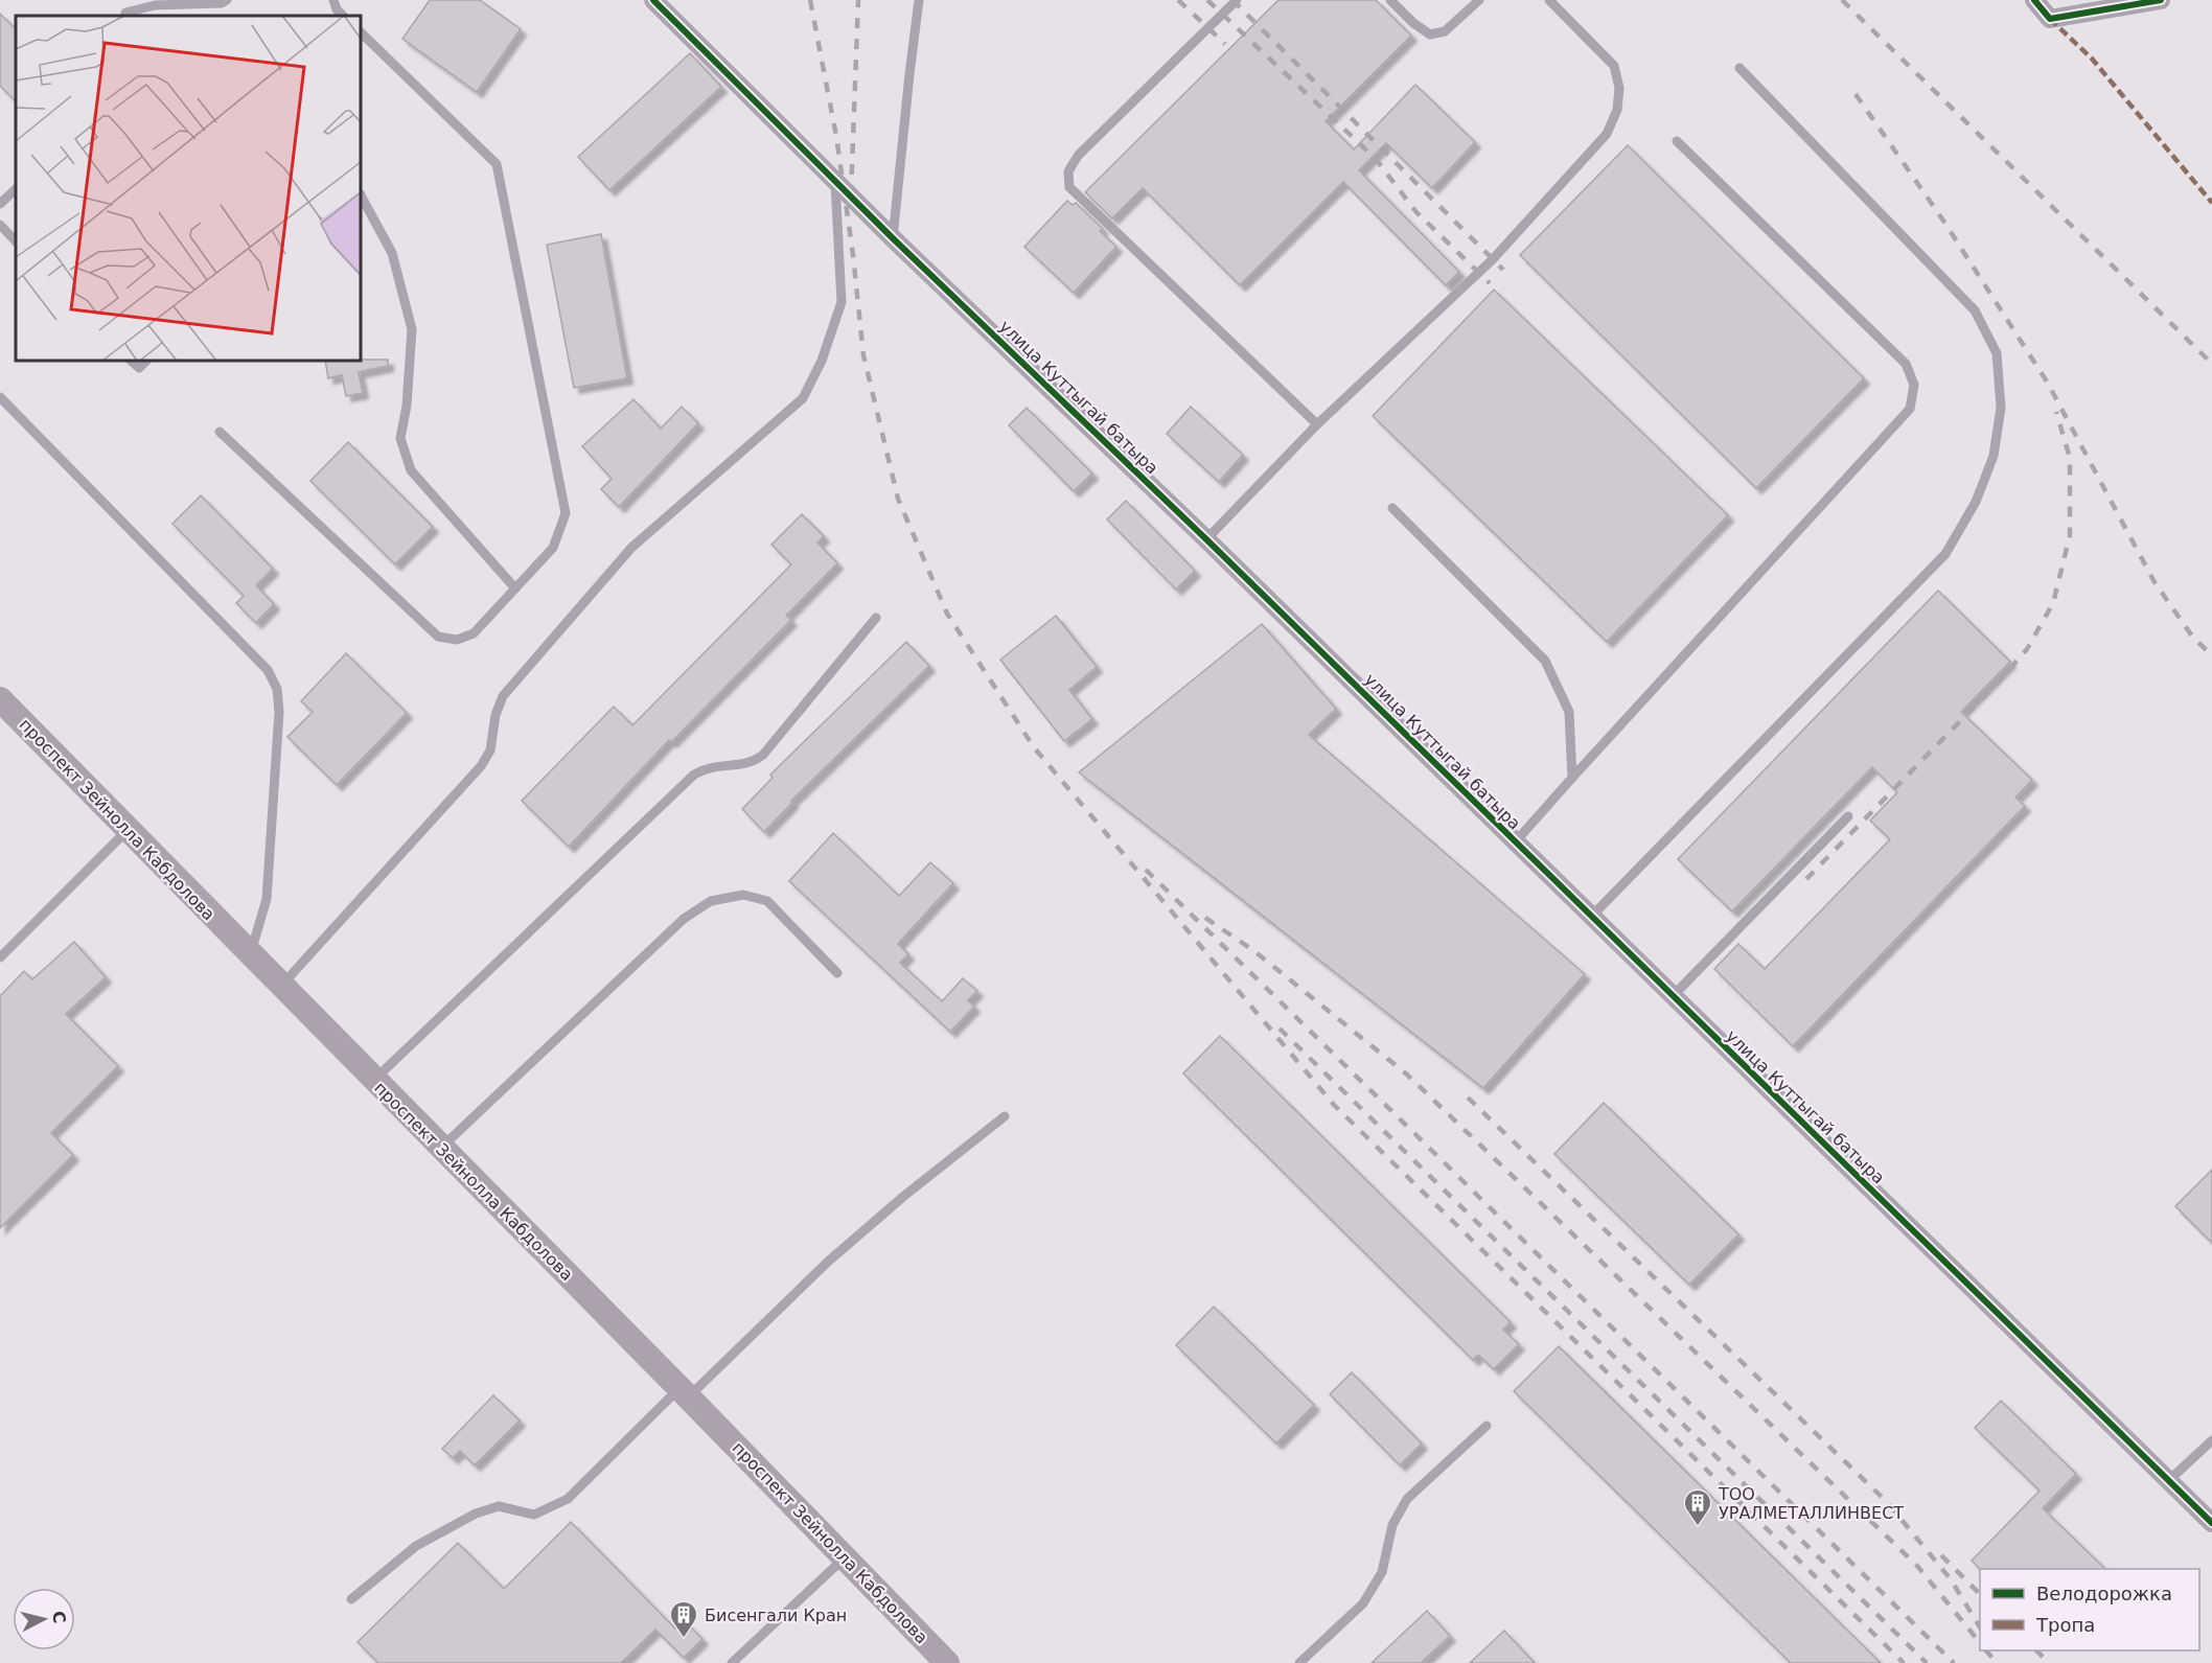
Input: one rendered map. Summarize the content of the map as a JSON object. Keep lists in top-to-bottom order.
{
  "streets": {
    "main road": ["проспект Зейнолла Кабдолова"],
    "street": ["улица Куттыгай батыра"]
  },
  "places": {
    "building": ["ТОО УРАЛМЕТАЛЛИНВЕСТ", "Бисенгали Кран"]
  },
  "legend": ["Велодорожка", "Тропа"],
  "north": "right"
}
